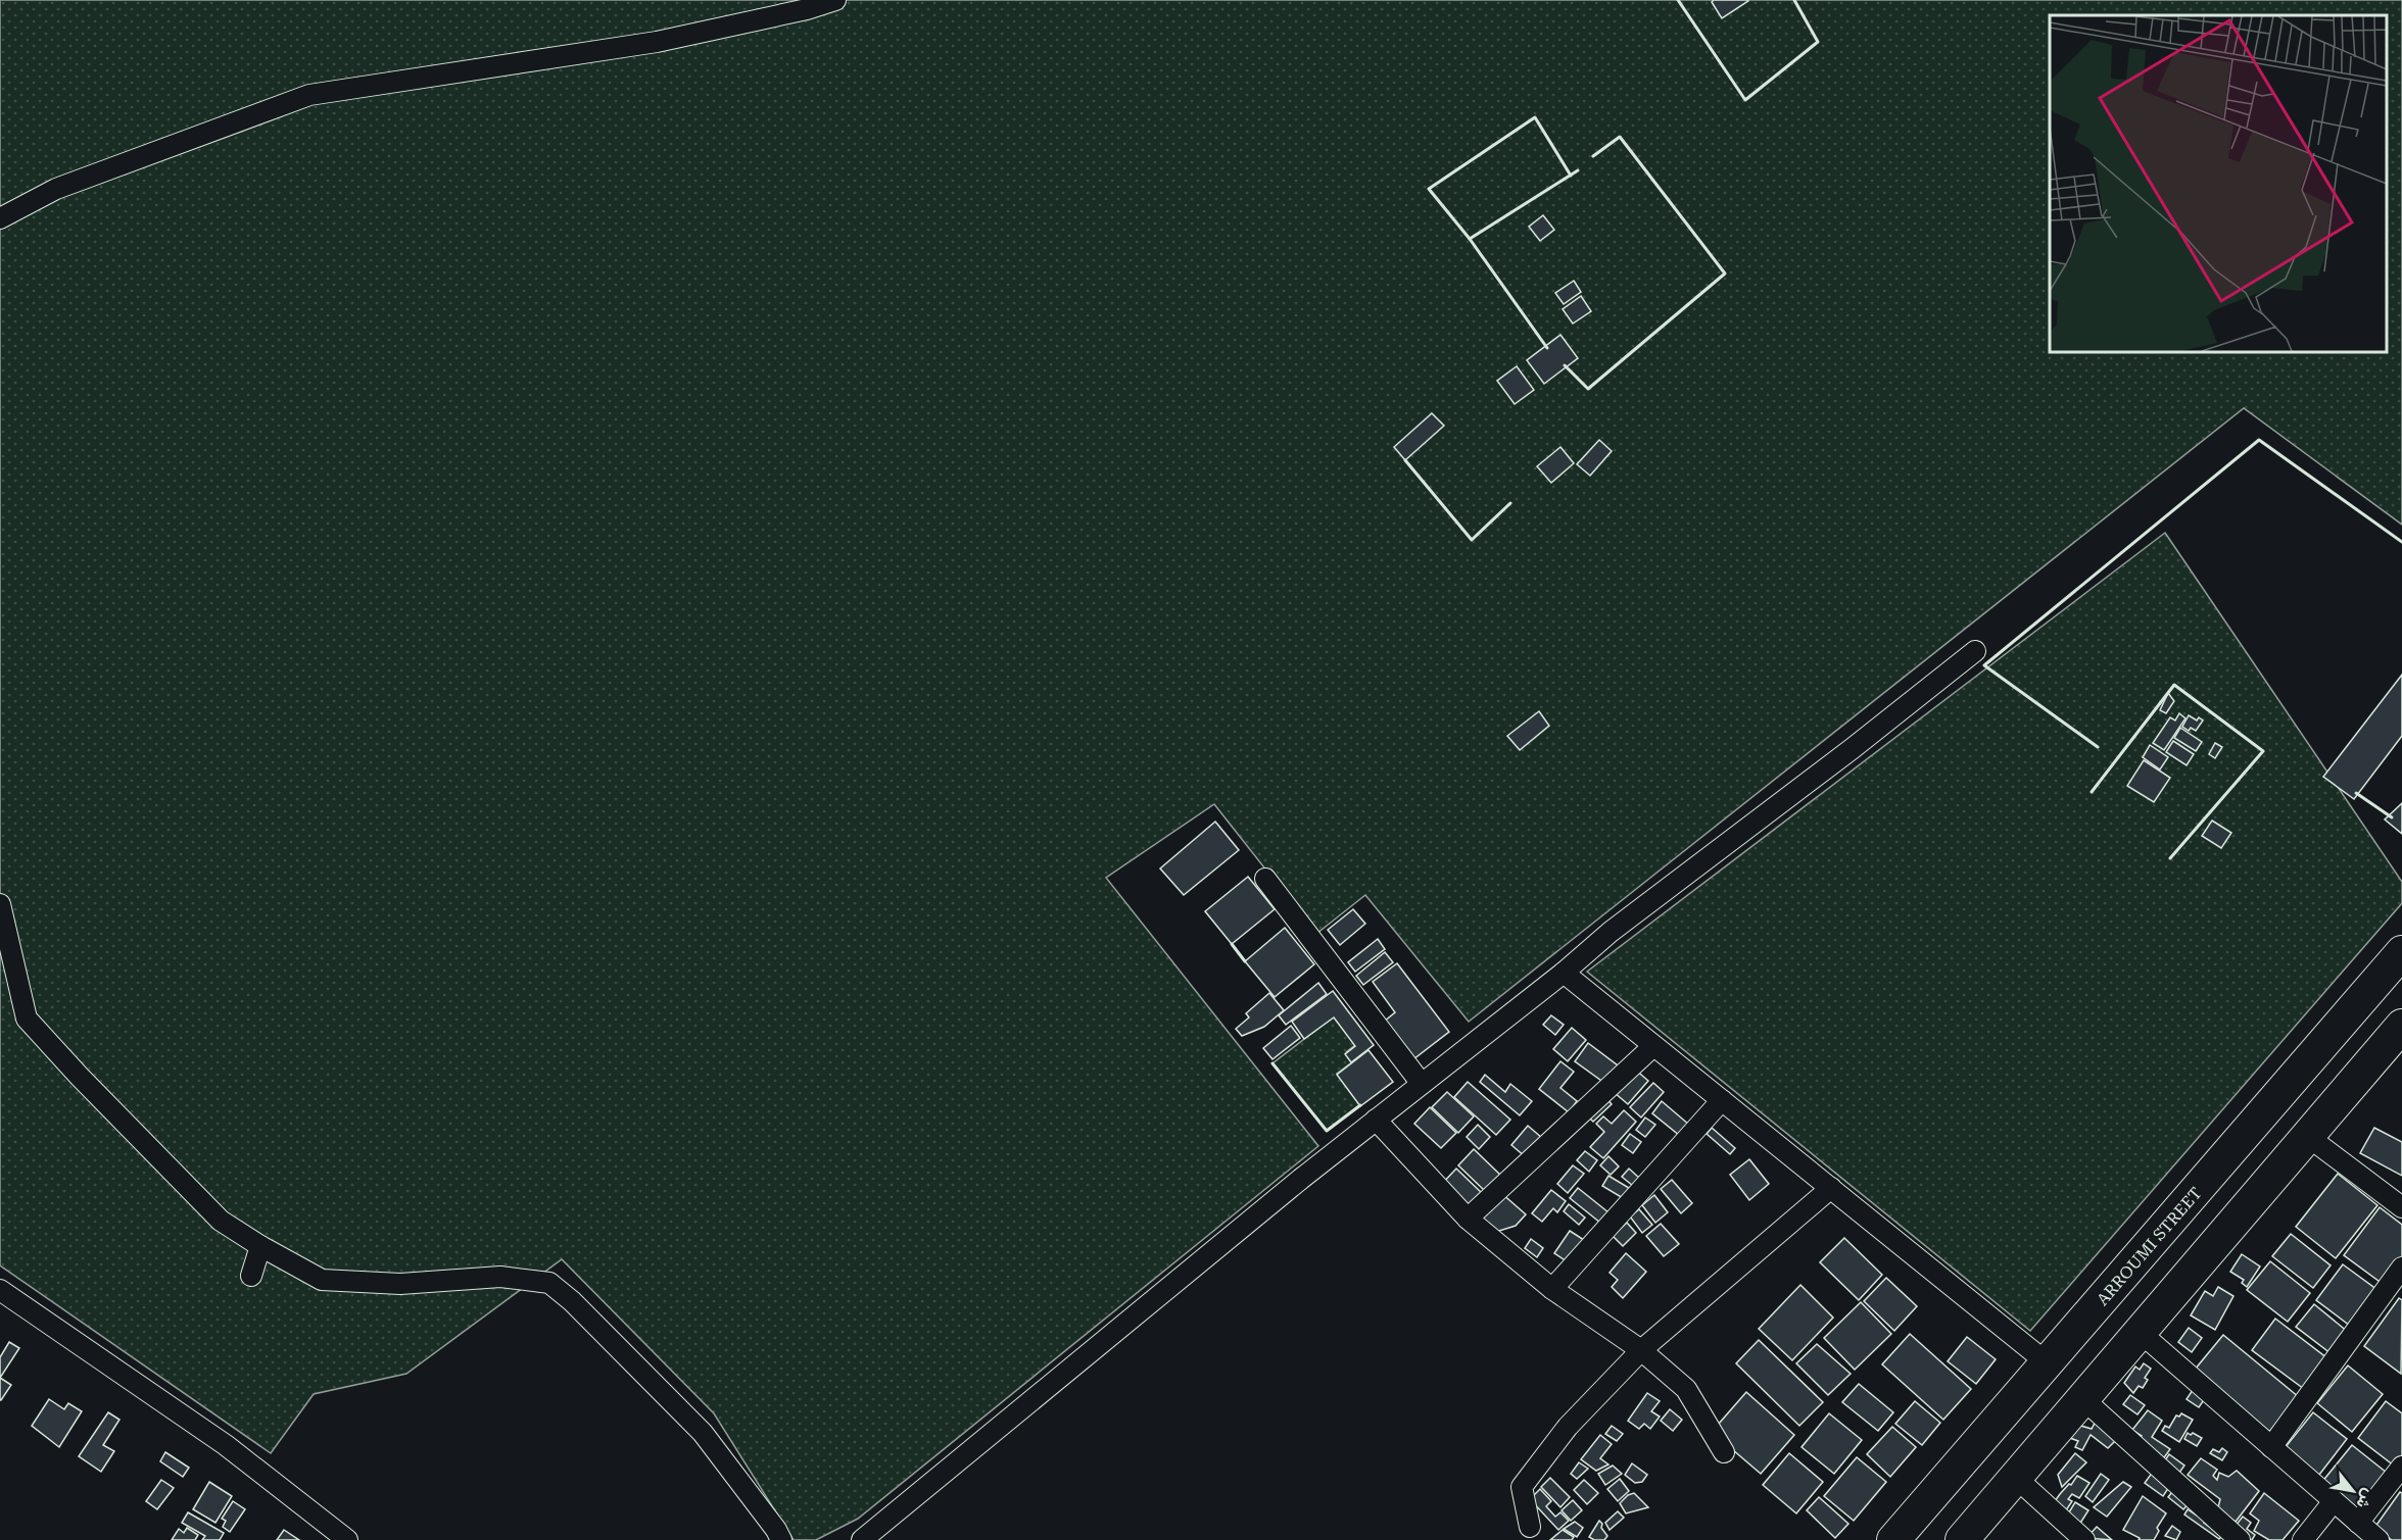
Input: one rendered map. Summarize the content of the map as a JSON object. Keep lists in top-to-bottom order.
{
  "streets": {
    "main road": ["ARROUMI STREET"]
  },
  "north": "bottom right"
}
